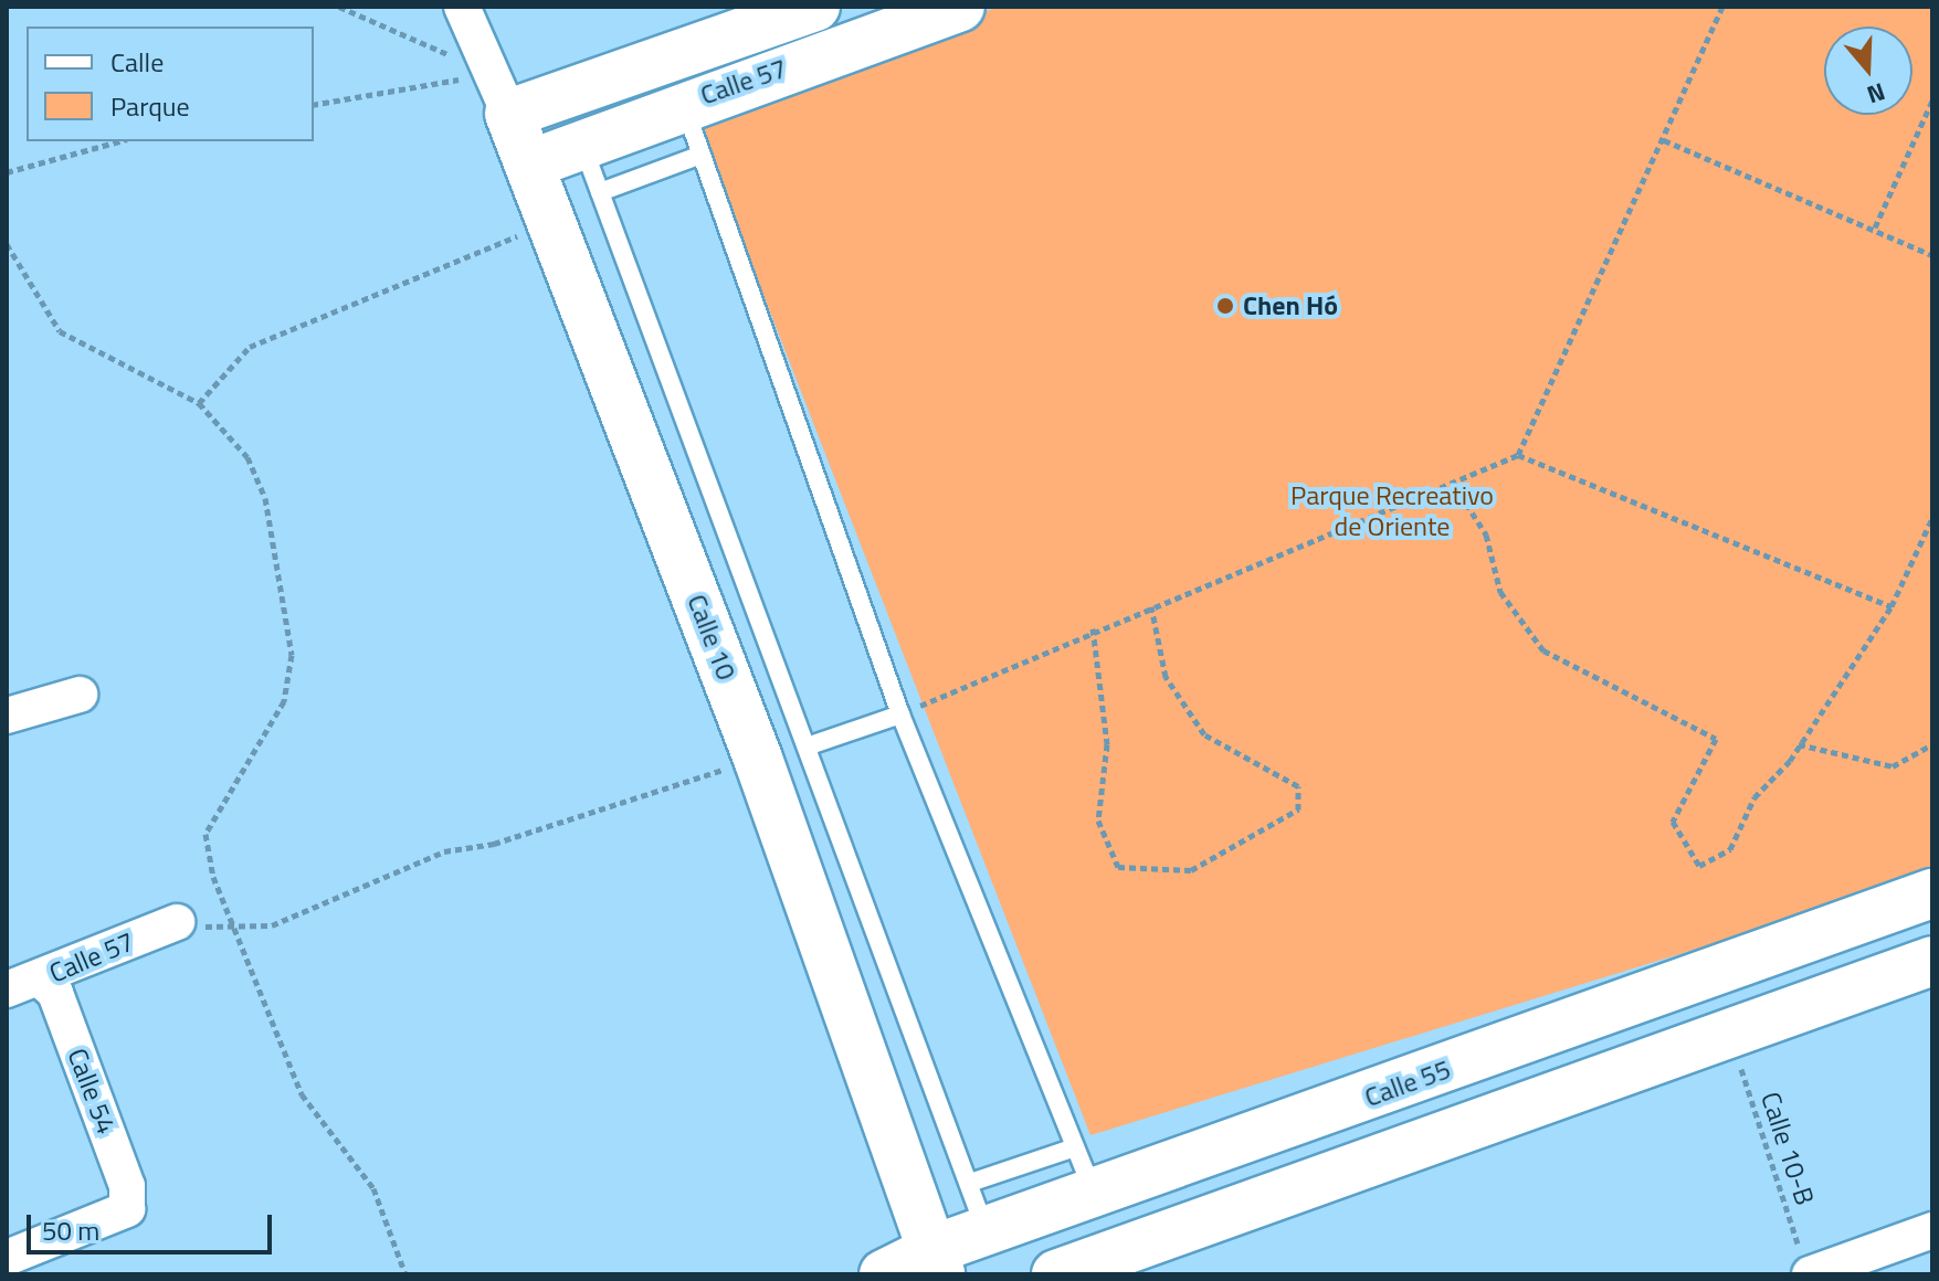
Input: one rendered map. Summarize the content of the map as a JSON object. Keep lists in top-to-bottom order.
{
  "streets": {
    "street": [
      "Calle 57",
      "Calle 10",
      "Calle 55",
      "Calle 54"
    ],
    "path": ["Calle 10-B"]
  },
  "crossings": [
    ["Calle 57", "Calle 10"],
    ["Calle 57", "Calle 54"],
    ["Calle 10", "Calle 55"]
  ],
  "parks": ["Parque Recreativo de Oriente"],
  "places": ["Chen Hó"],
  "legend": ["Calle", "Parque"],
  "scale_bar": "50 m",
  "north": "bottom"
}
